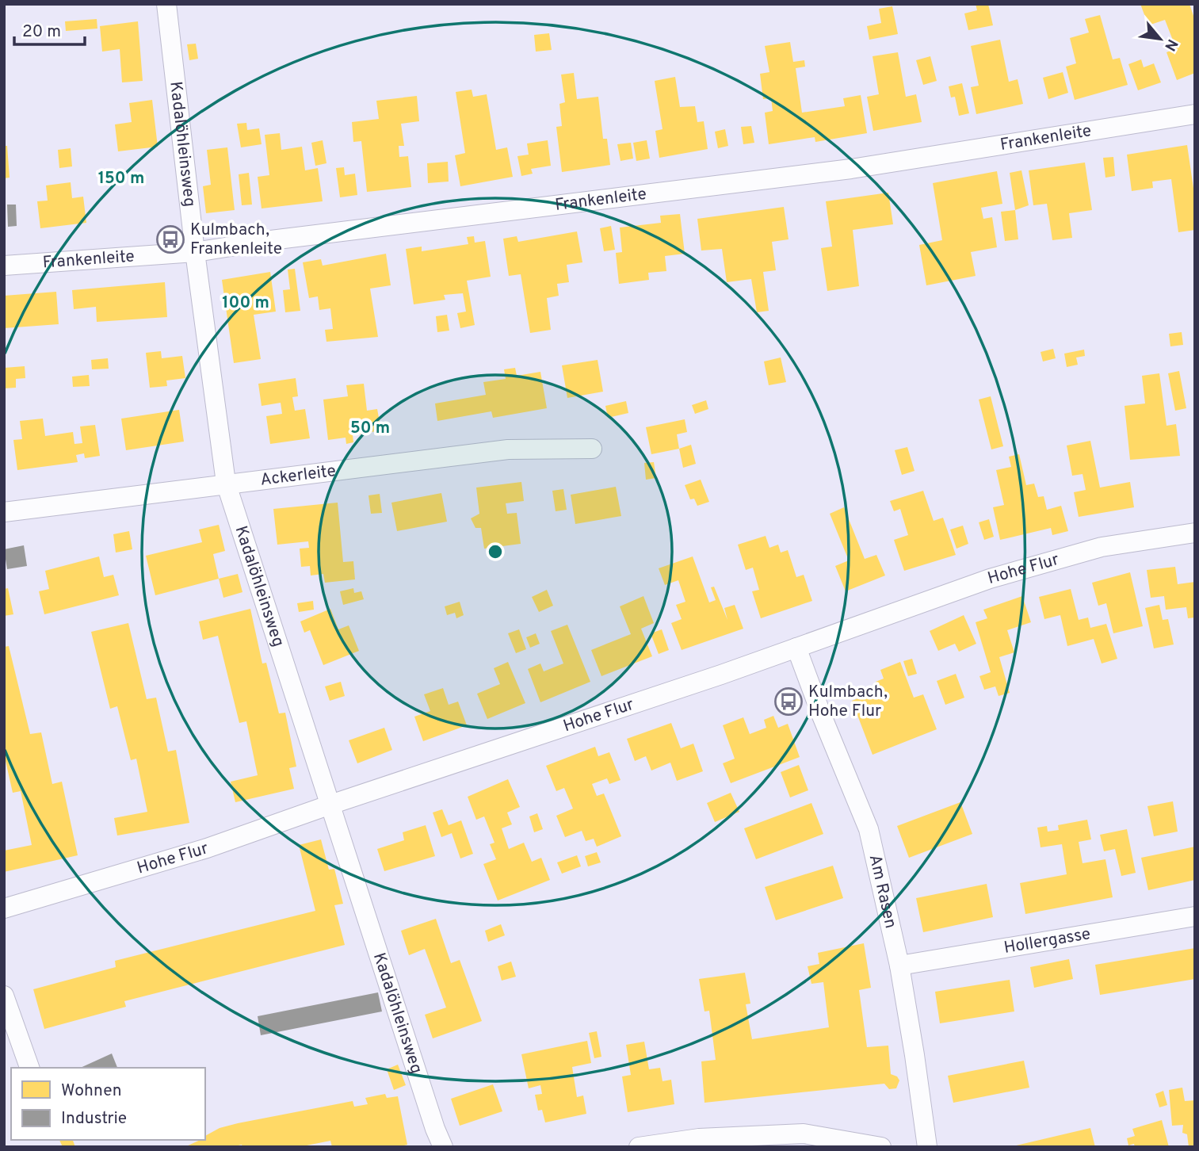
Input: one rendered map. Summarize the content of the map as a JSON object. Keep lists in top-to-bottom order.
{
  "streets": {
    "street": [
      "Frankenleite",
      "Kadalöhleinsweg",
      "Ackerleite",
      "Hohe Flur",
      "Am Rasen",
      "Hollergasse"
    ]
  },
  "crossings": [
    ["Frankenleite", "Kadalöhleinsweg"],
    ["Kadalöhleinsweg", "Ackerleite"],
    ["Kadalöhleinsweg", "Hohe Flur"],
    ["Hohe Flur", "Am Rasen"],
    ["Am Rasen", "Hollergasse"]
  ],
  "places": {
    "bus stop": ["Kulmbach, Frankenleite", "Kulmbach, Hohe Flur"]
  },
  "legend": ["Wohnen", "Industrie"],
  "scale_bar": "20 m",
  "north": "bottom right",
  "rings": ["150 m", "100 m", "50 m"]
}
